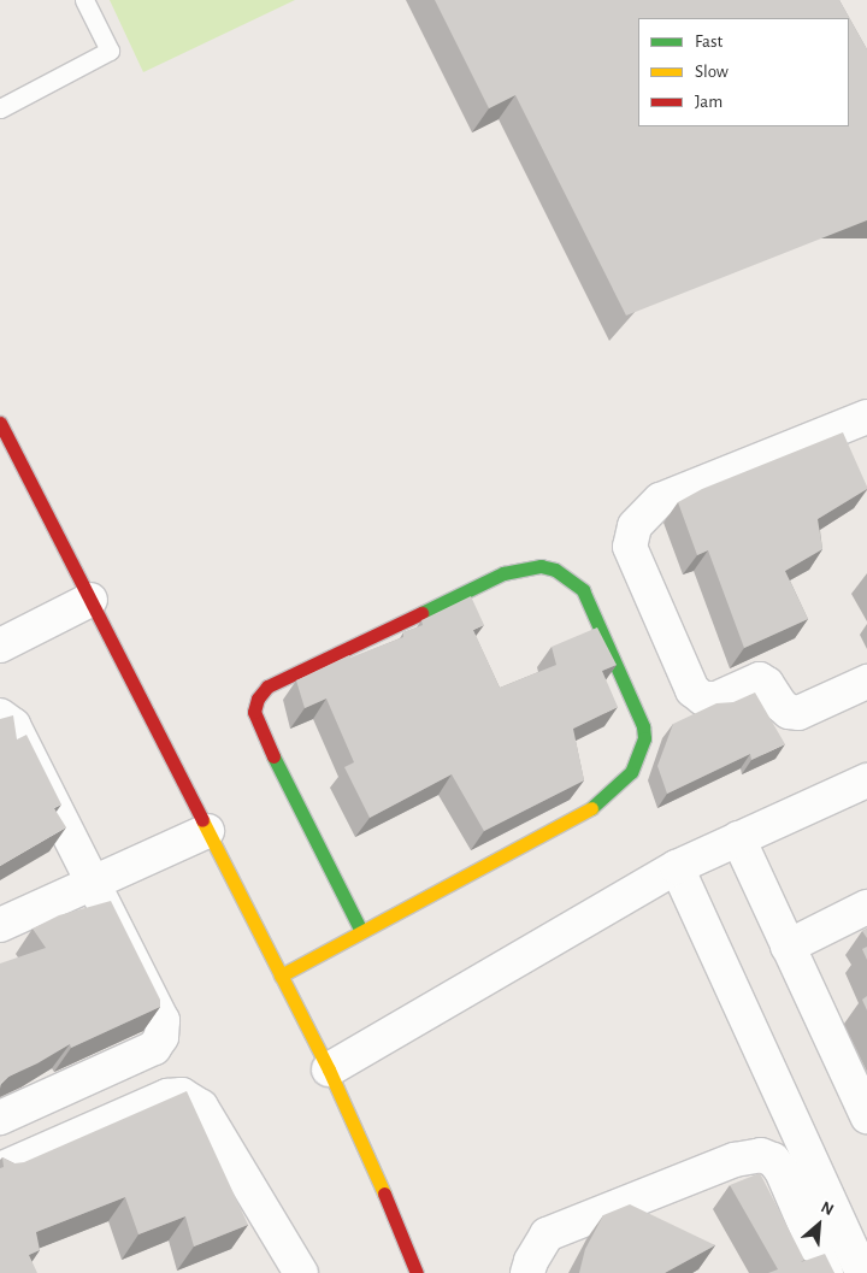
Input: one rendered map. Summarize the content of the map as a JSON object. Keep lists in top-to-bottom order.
{
  "legend": ["Fast", "Slow", "Jam"],
  "north": "top right"
}
